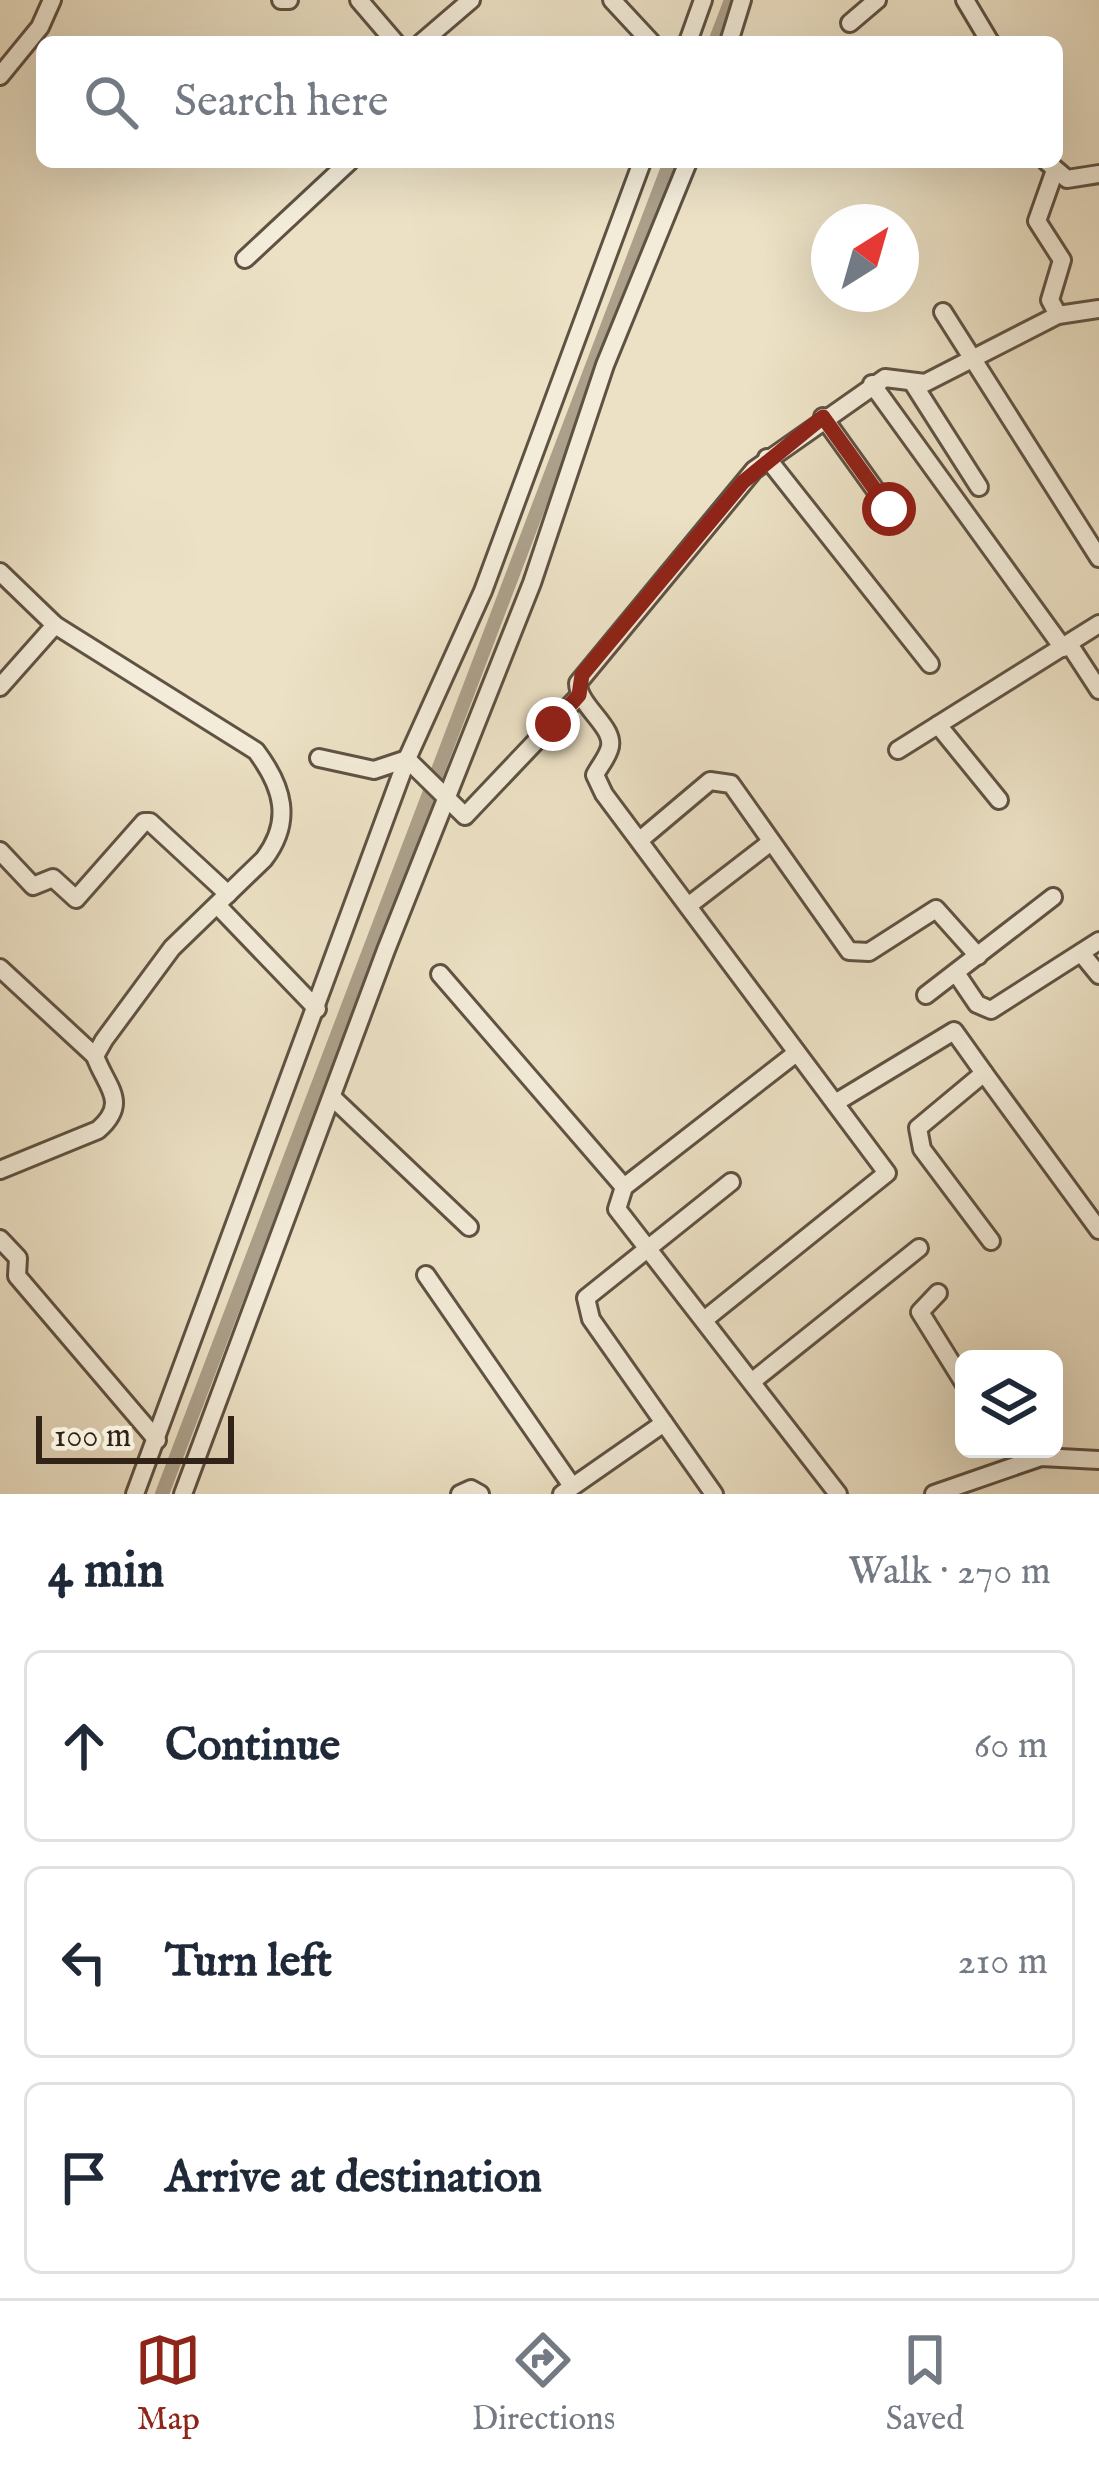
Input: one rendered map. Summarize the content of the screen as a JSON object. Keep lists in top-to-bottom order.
{
  "scale_bar": "100 m",
  "north": "top right",
  "page": {
    "search": "Search here",
    "scale": "100 m",
    "heading": ["4 min", "Walk · 270 m"],
    "list": [
      ["Continue", "60 m"],
      ["Turn left", "210 m"],
      "Arrive at destination"
    ],
    "nav": ["Map", "Directions", "Saved"]
  }
}
